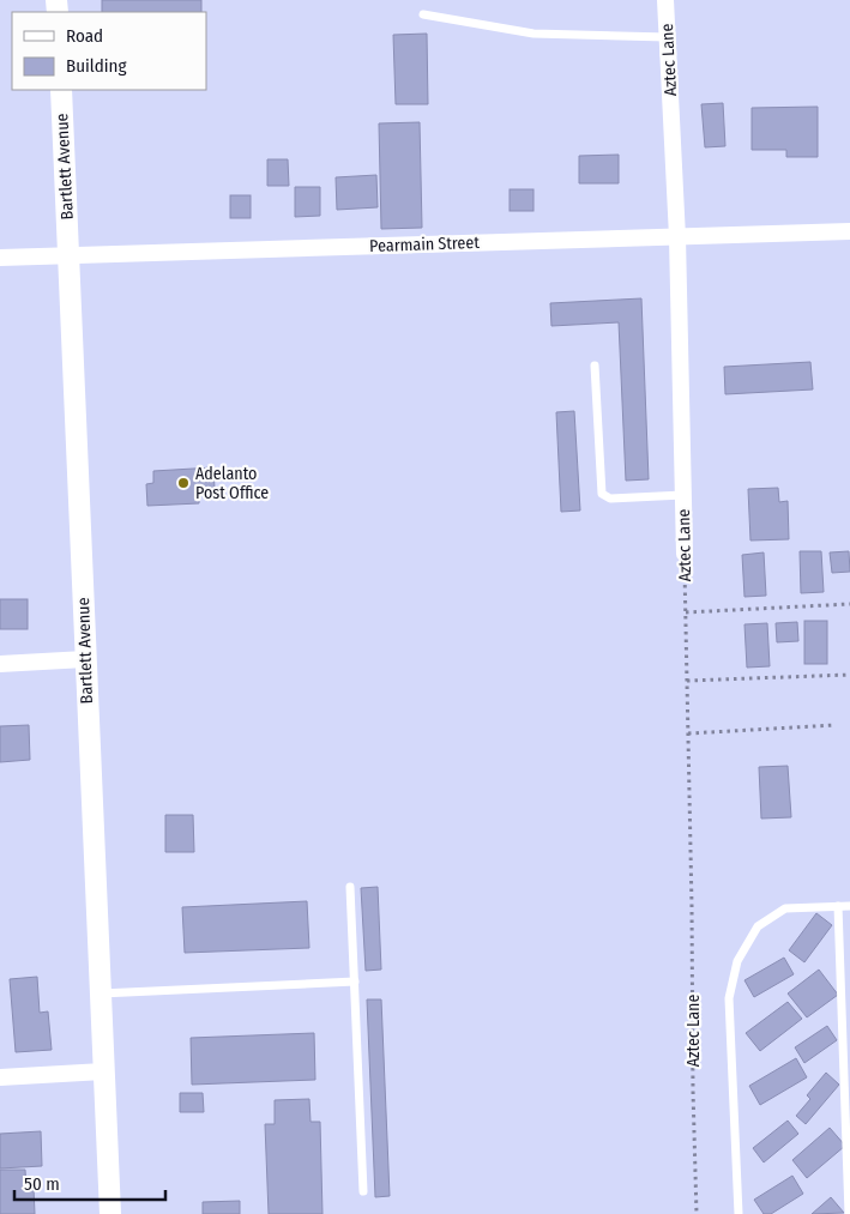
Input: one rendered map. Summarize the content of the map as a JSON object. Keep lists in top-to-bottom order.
{
  "streets": {
    "street": ["Aztec Lane", "Bartlett Avenue", "Pearmain Street"]
  },
  "crossings": [
    ["Aztec Lane", "Pearmain Street"],
    ["Bartlett Avenue", "Pearmain Street"]
  ],
  "places": ["Adelanto Post Office"],
  "legend": ["Road", "Building"],
  "scale_bar": "50 m"
}
